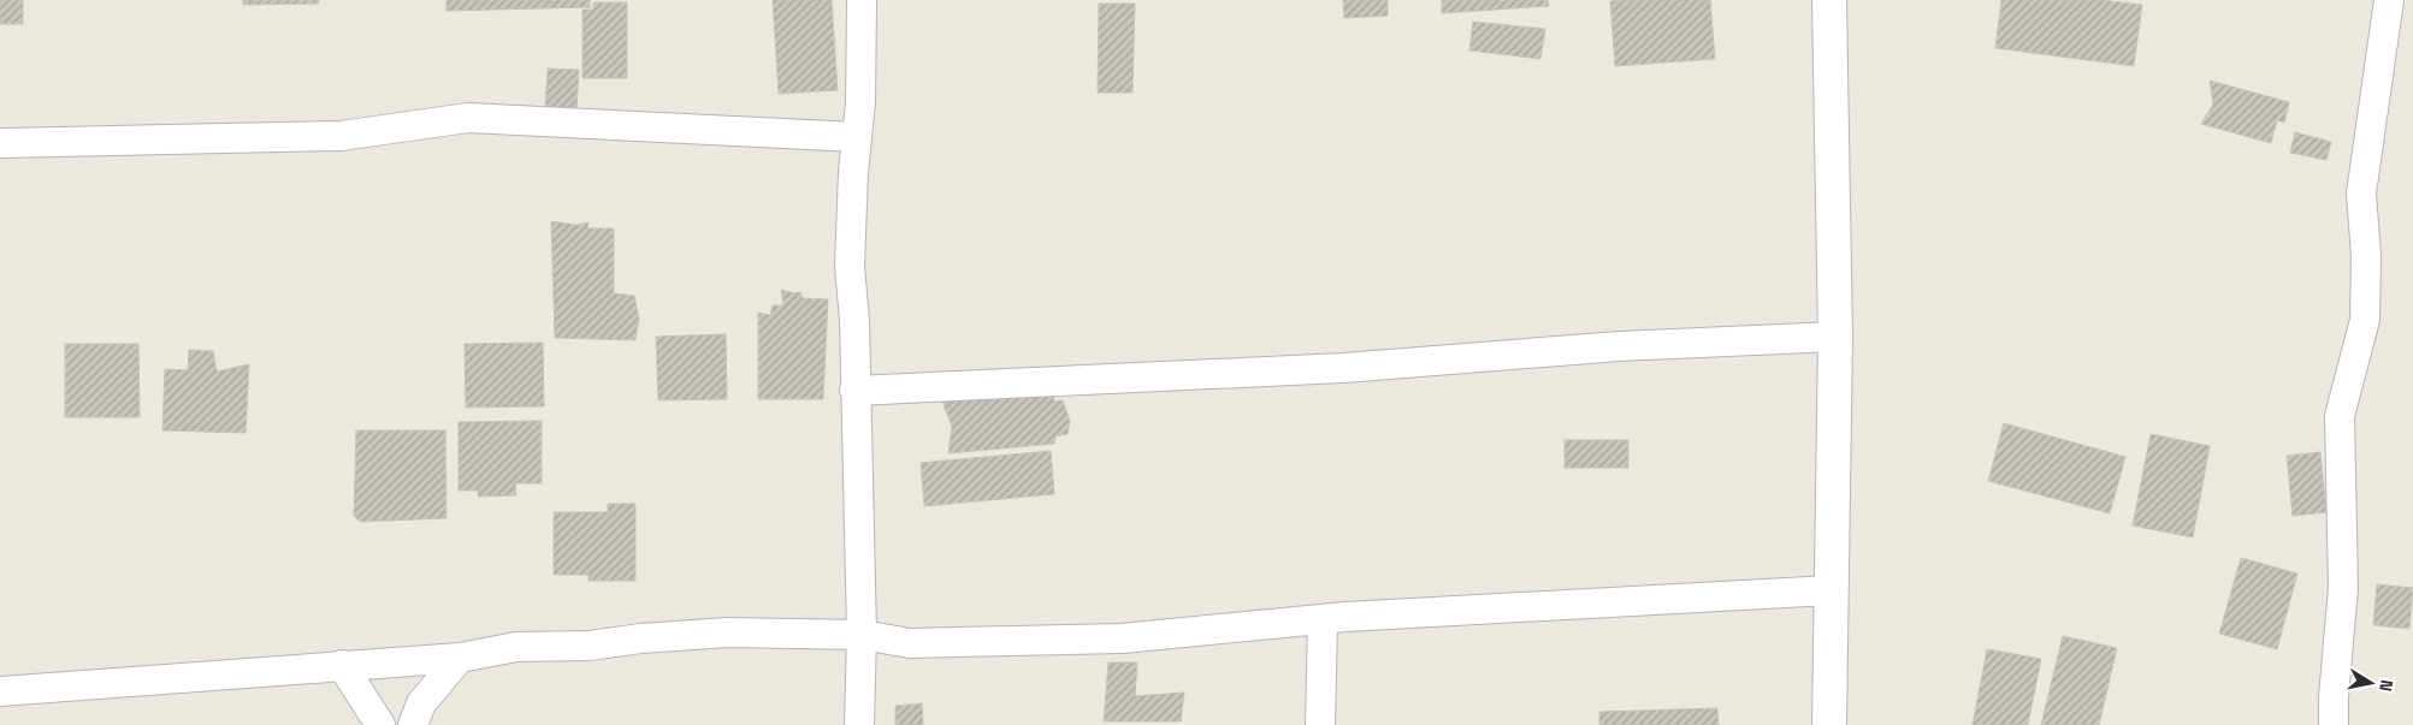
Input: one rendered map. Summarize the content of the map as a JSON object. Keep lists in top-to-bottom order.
{
  "north": "right"
}
